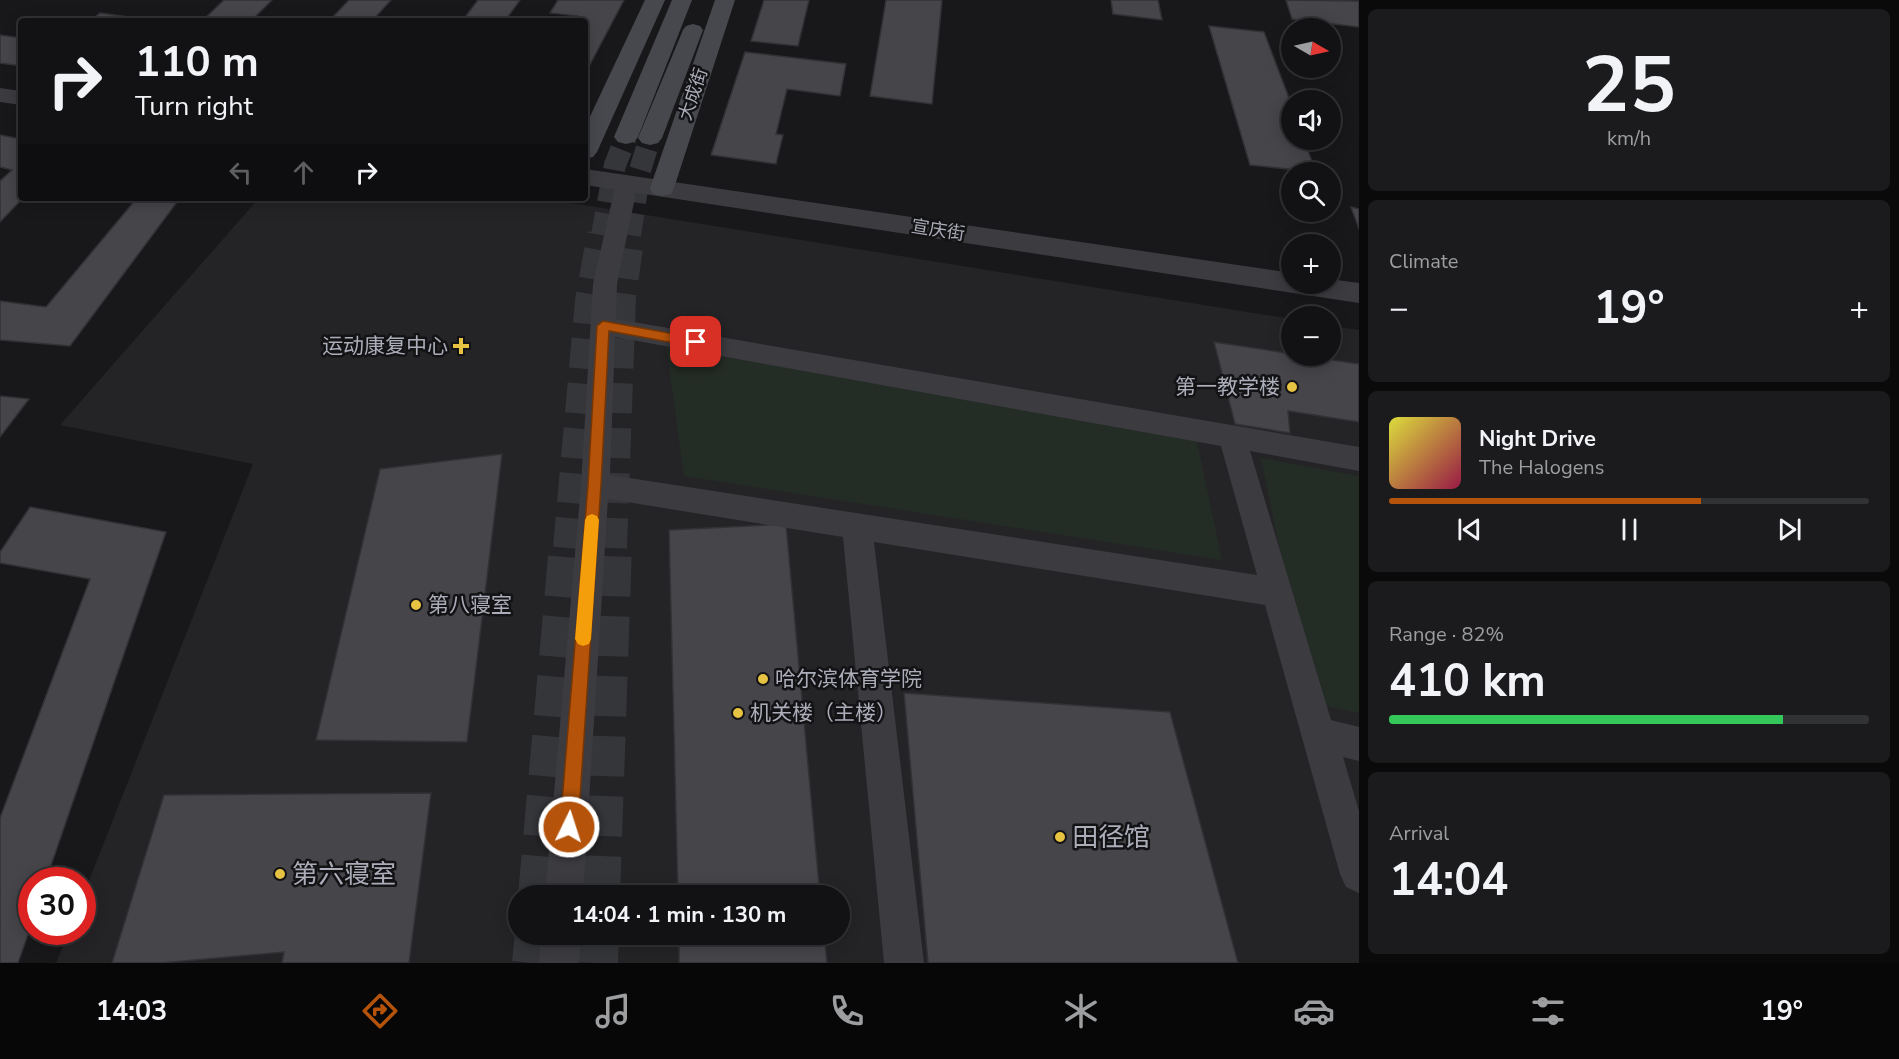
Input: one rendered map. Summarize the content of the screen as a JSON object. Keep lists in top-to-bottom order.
{
  "streets": {
    "main road": ["大成街"],
    "street": ["宣庆街"]
  },
  "crossings": [
    ["大成街", "宣庆街"]
  ],
  "places": {
    "health": ["运动康复中心"],
    "other": [
      "第一教学楼",
      "第八寝室",
      "哈尔滨体育学院",
      "机关楼（主楼）",
      "田径馆",
      "第六寝室"
    ]
  },
  "north": "right",
  "page": {
    "tile": [
      ["25", "km/h"],
      "Climate",
      ["Range · 82%", "410 km"],
      ["Arrival", "14:04"]
    ],
    "map_buttons": ["+", "−"],
    "turn": ["110 m", "Turn right"],
    "heat": ["−", "19°", "+"],
    "song": ["Night Drive", "The Halogens"],
    "limit": "30",
    "trip": "14:04 · 1 min · 130 m",
    "tabs": ["14:03", "19°"]
  }
}
